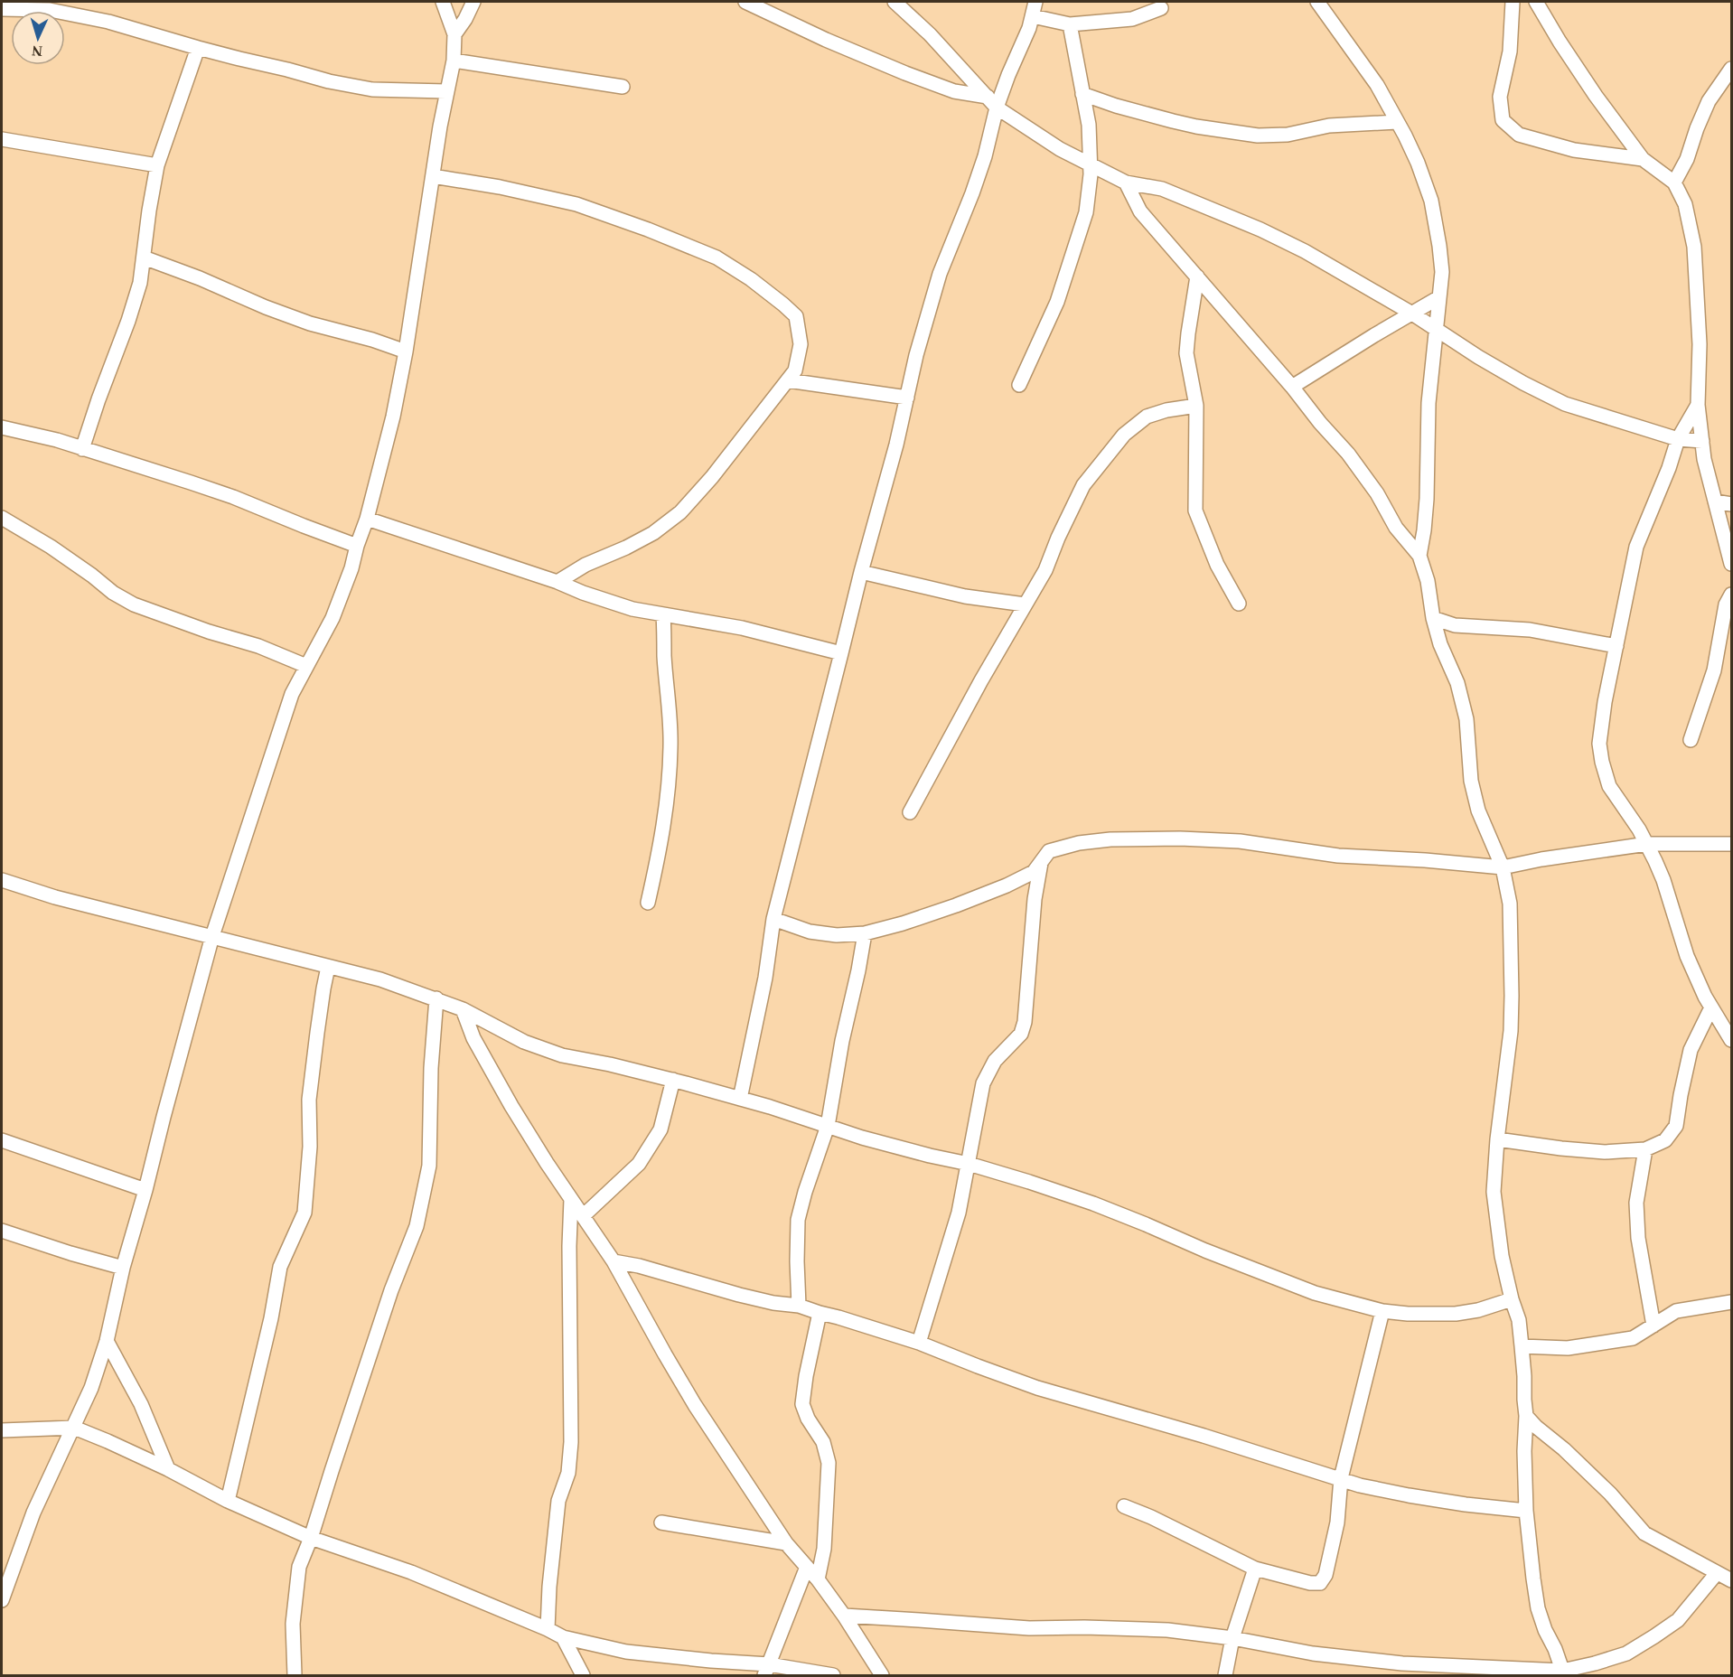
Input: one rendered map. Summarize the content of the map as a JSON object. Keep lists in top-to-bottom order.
{
  "north": "bottom"
}
